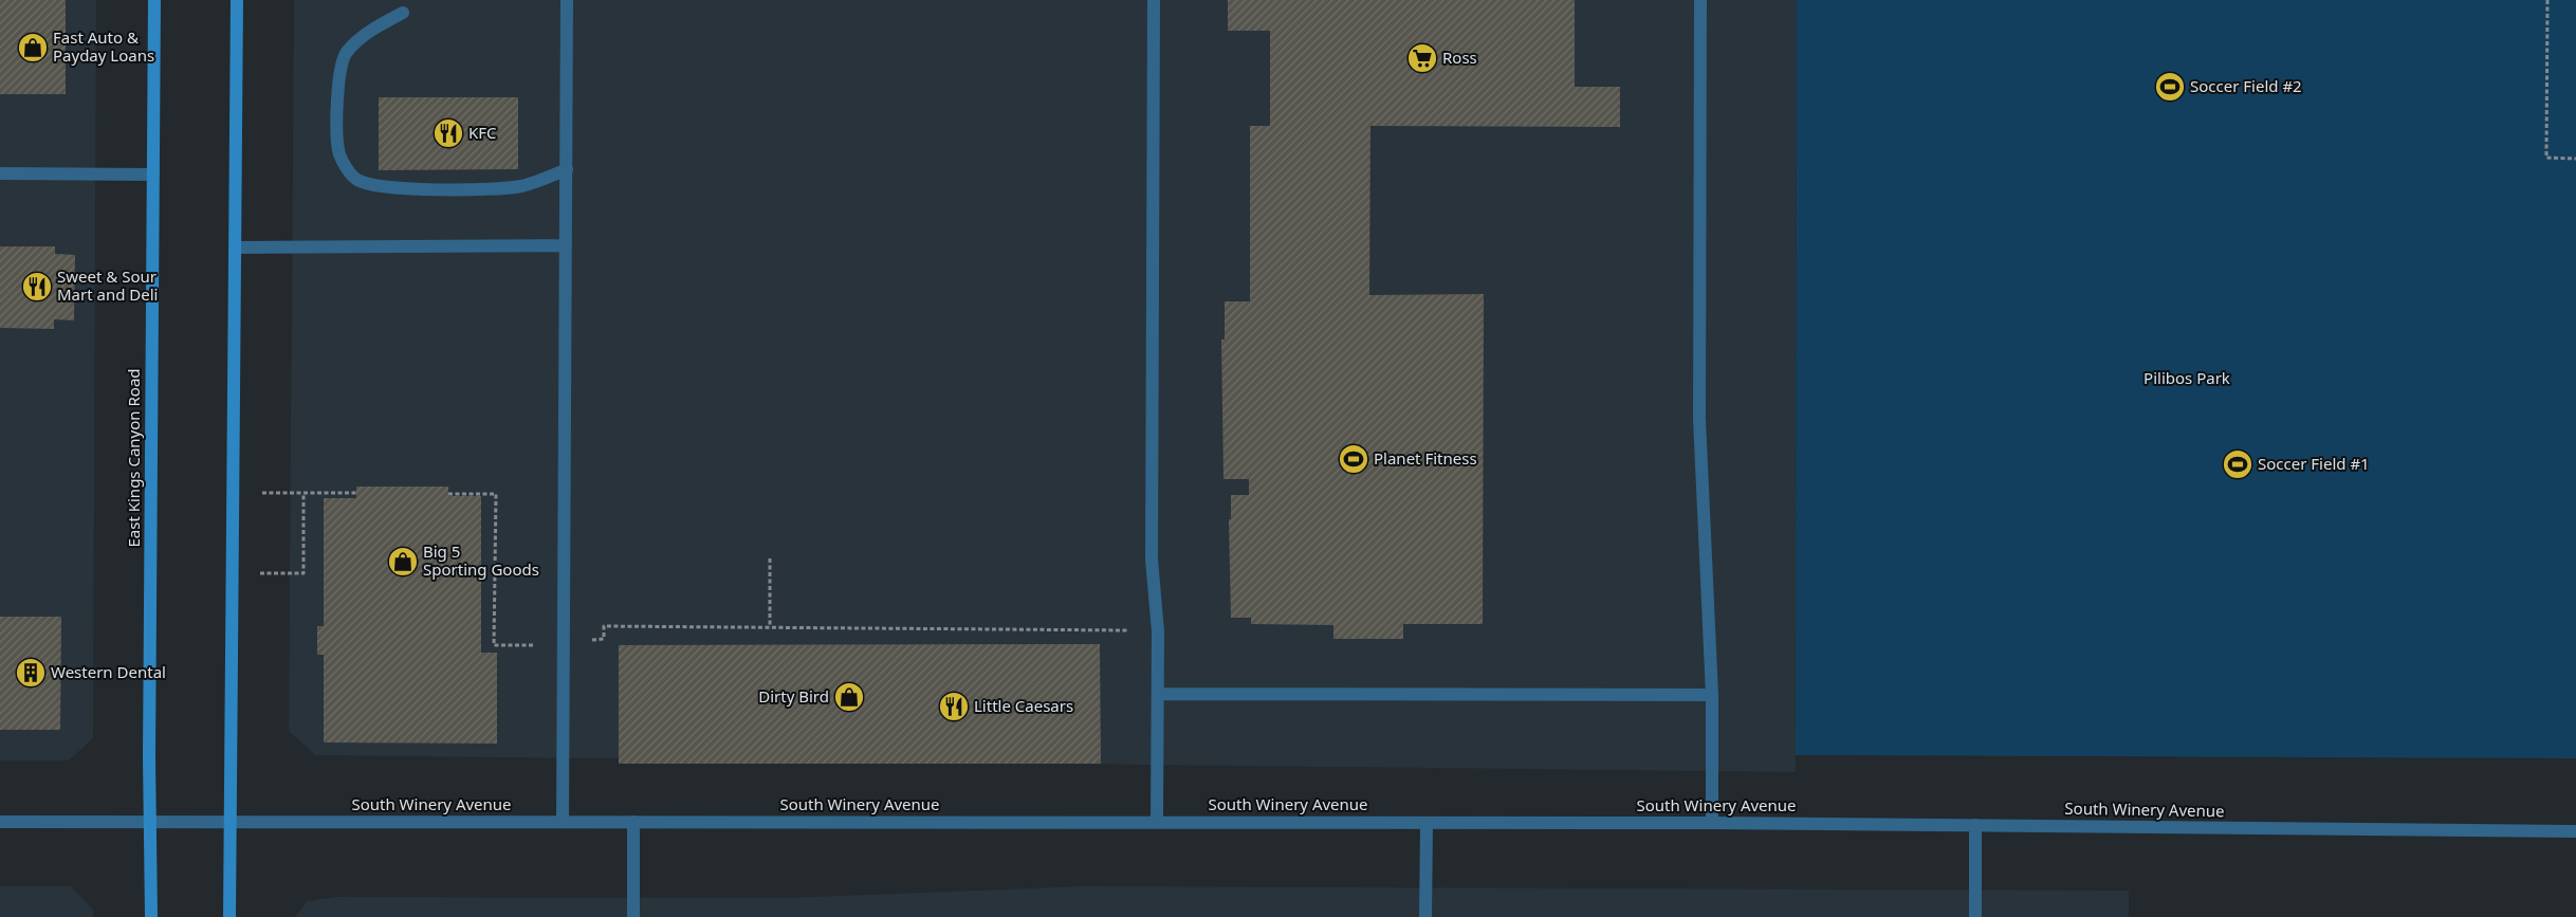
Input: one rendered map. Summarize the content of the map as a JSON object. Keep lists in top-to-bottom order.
{
  "streets": {
    "main road": ["East Kings Canyon Road"],
    "street": ["South Winery Avenue"]
  },
  "crossings": [
    ["East Kings Canyon Road", "South Winery Avenue"]
  ],
  "parks": ["Pilibos Park"],
  "places": {
    "shop": ["Fast Auto & Payday Loans", "Big 5 Sporting Goods", "Dirty Bird"],
    "supermarket": ["Ross"],
    "sports": ["Soccer Field #2", "Planet Fitness", "Soccer Field #1"],
    "restaurant": ["KFC", "Sweet & Sour Mart and Deli", "Little Caesars"],
    "building": ["Western Dental"]
  }
}
